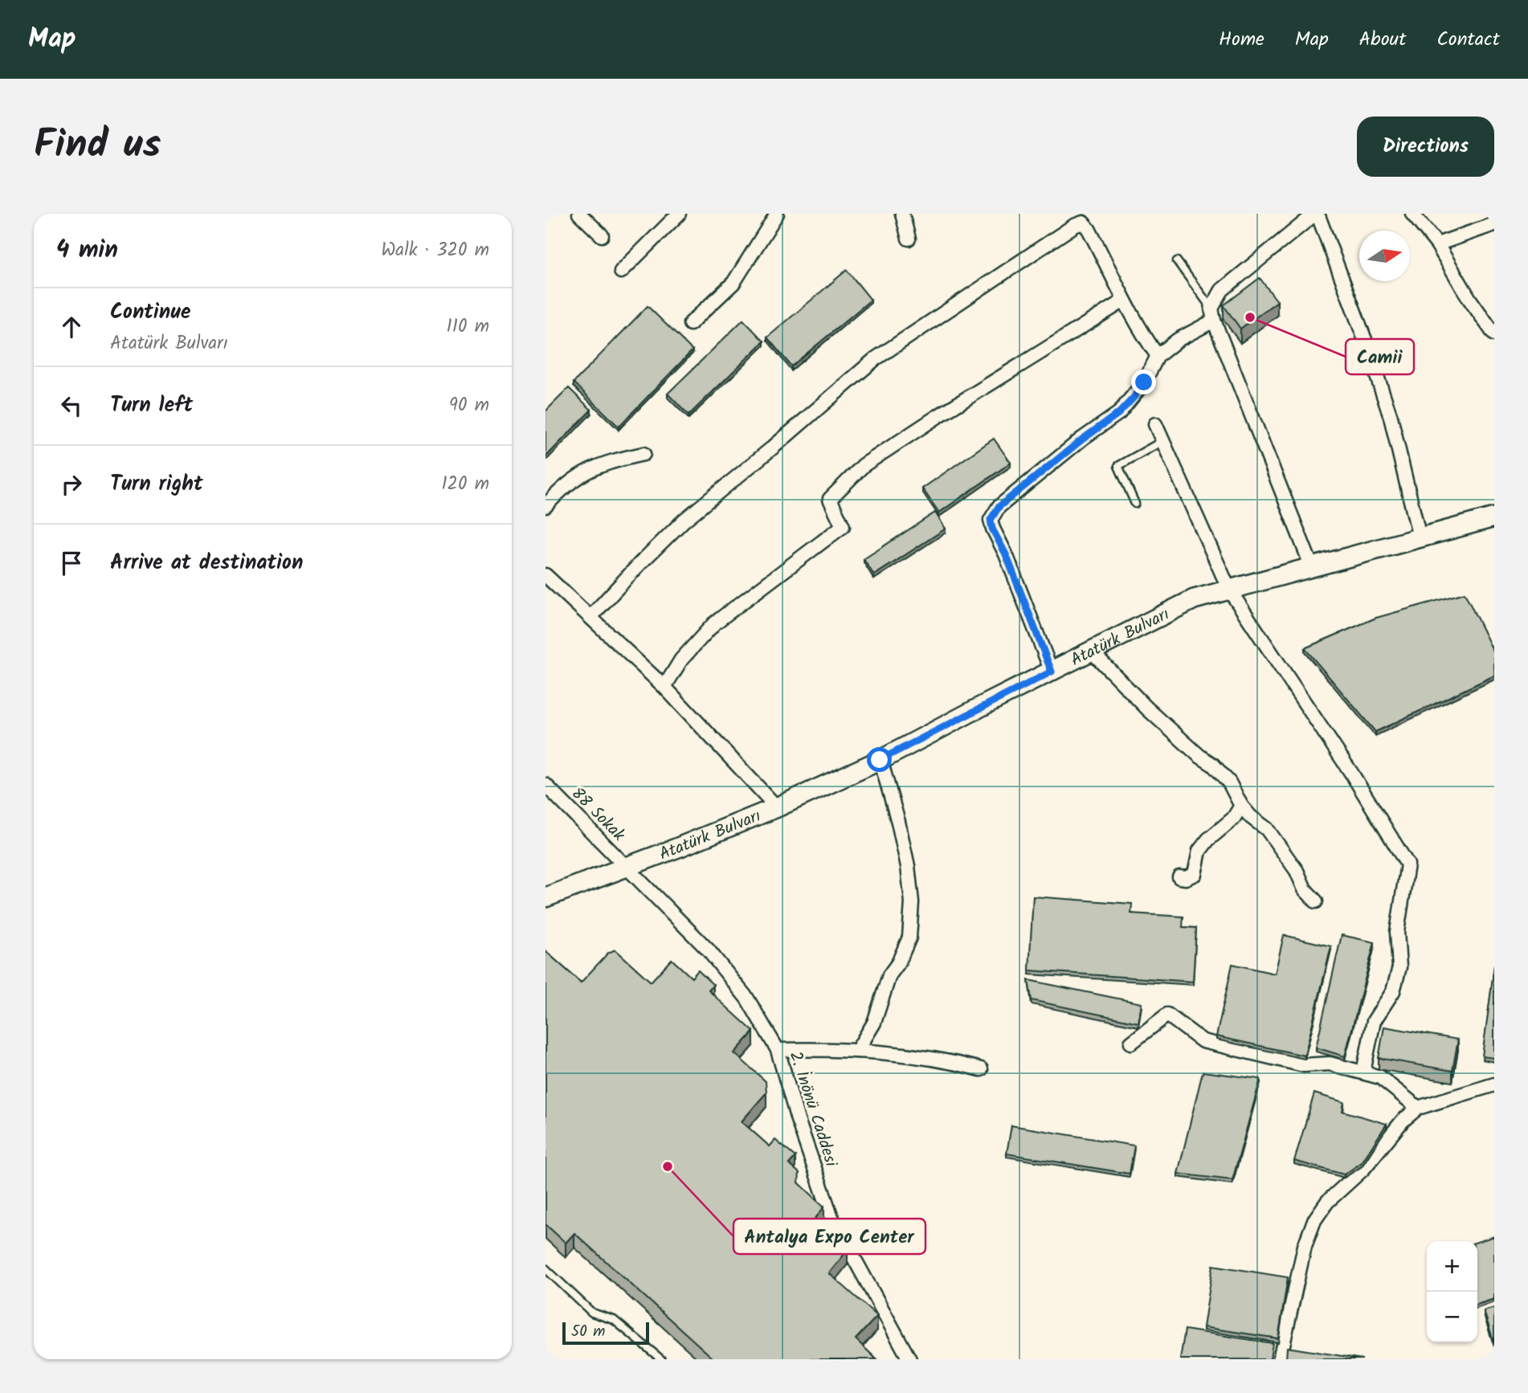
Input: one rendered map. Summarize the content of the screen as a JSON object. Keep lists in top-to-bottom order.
{
  "streets": {
    "street": ["Atatürk Bulvarı", "88 Sokak", "2. İnönü Caddesi"]
  },
  "crossings": [
    ["Atatürk Bulvarı", "88 Sokak"],
    ["Atatürk Bulvarı", "2. İnönü Caddesi"],
    ["88 Sokak", "2. İnönü Caddesi"]
  ],
  "places": ["Camii", "Antalya Expo Center"],
  "scale_bar": "50 m",
  "north": "right",
  "page": {
    "header": "Map",
    "nav": [
      "Home",
      "Map",
      "About",
      "Contact"
    ],
    "title": "Find us",
    "buttons": "Directions",
    "heading": ["4 min", "Walk · 320 m"],
    "list": [
      ["Continue", "Atatürk Bulvarı", "110 m"],
      ["Turn left", "90 m"],
      ["Turn right", "120 m"],
      "Arrive at destination"
    ],
    "map_buttons": ["+", "−"],
    "scale": "50 m"
  }
}
